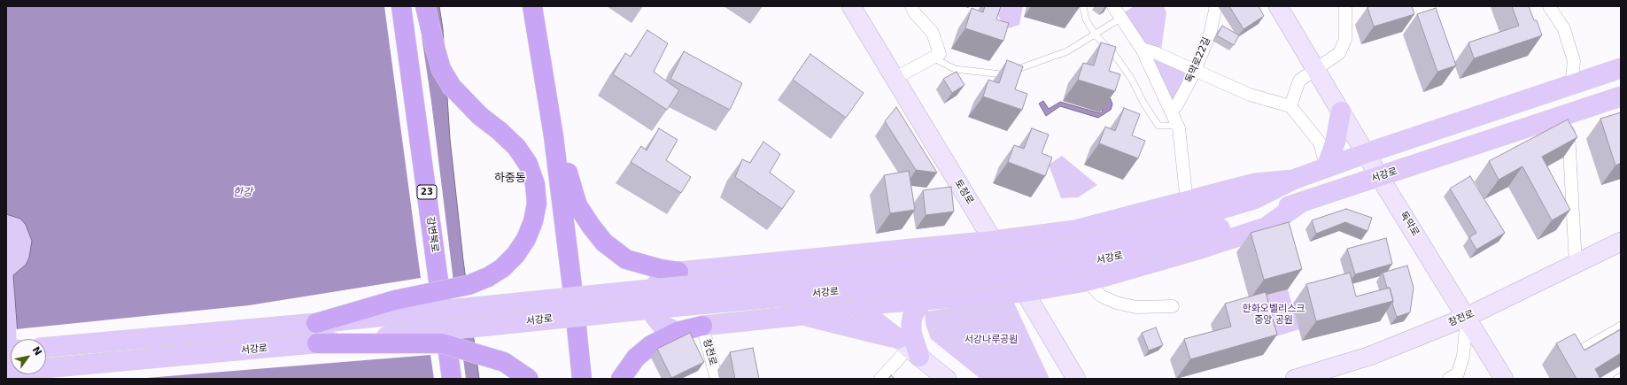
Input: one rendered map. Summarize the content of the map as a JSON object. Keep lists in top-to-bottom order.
{
  "streets": {
    "highway": ["23", "강변북로"],
    "main road": [
      "서강로",
      "토정로",
      "독막로",
      "창전로"
    ],
    "street": ["독막로22길"]
  },
  "crossings": [
    ["서강로", "독막로"],
    ["독막로", "창전로"]
  ],
  "districts": ["하중동"],
  "water": ["한강"],
  "parks": ["한화오벨리스크 중앙 공원", "서강나루공원"],
  "north": "top right"
}
